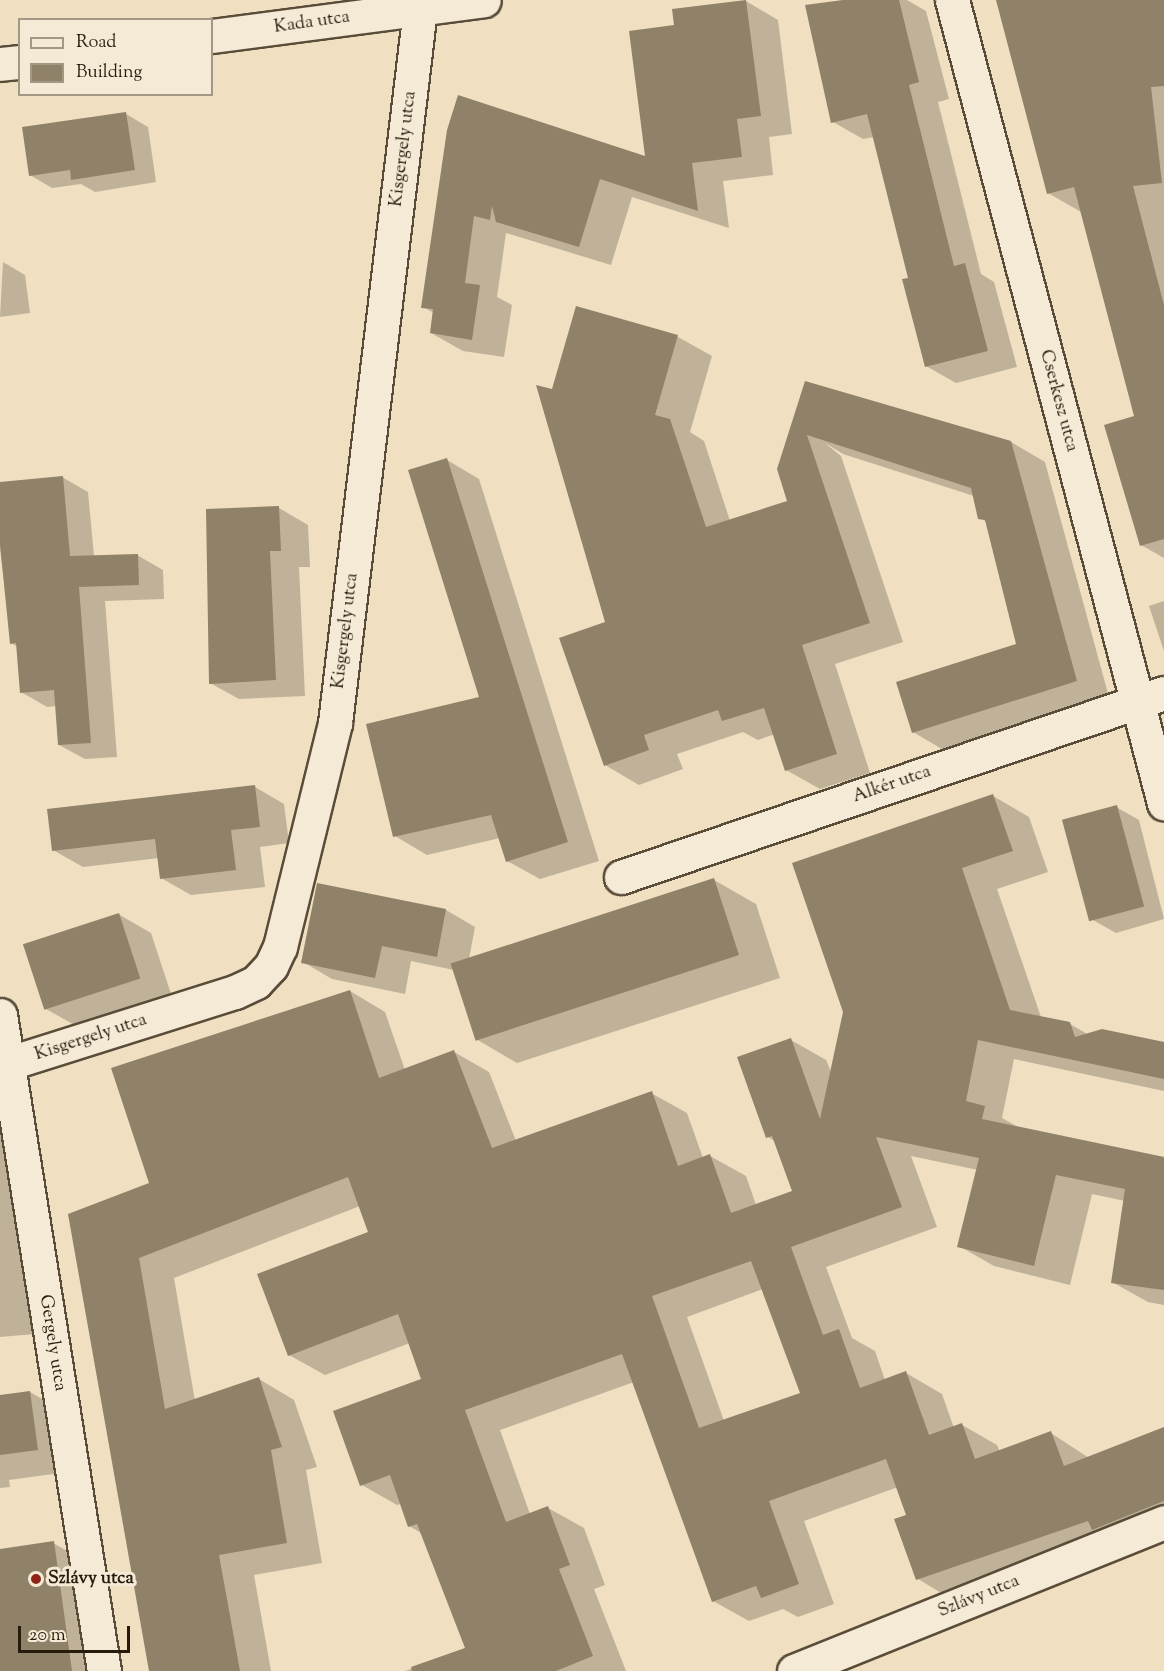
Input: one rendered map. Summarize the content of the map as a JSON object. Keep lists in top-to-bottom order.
{
  "streets": {
    "street": [
      "Kada utca",
      "Kisgergely utca",
      "Cserkesz utca",
      "Alkér utca",
      "Gergely utca",
      "Szlávy utca"
    ]
  },
  "crossings": [
    ["Kada utca", "Kisgergely utca"],
    ["Kisgergely utca", "Gergely utca"],
    ["Cserkesz utca", "Alkér utca"]
  ],
  "places": ["Szlávy utca"],
  "legend": ["Road", "Building"],
  "scale_bar": "20 m"
}
